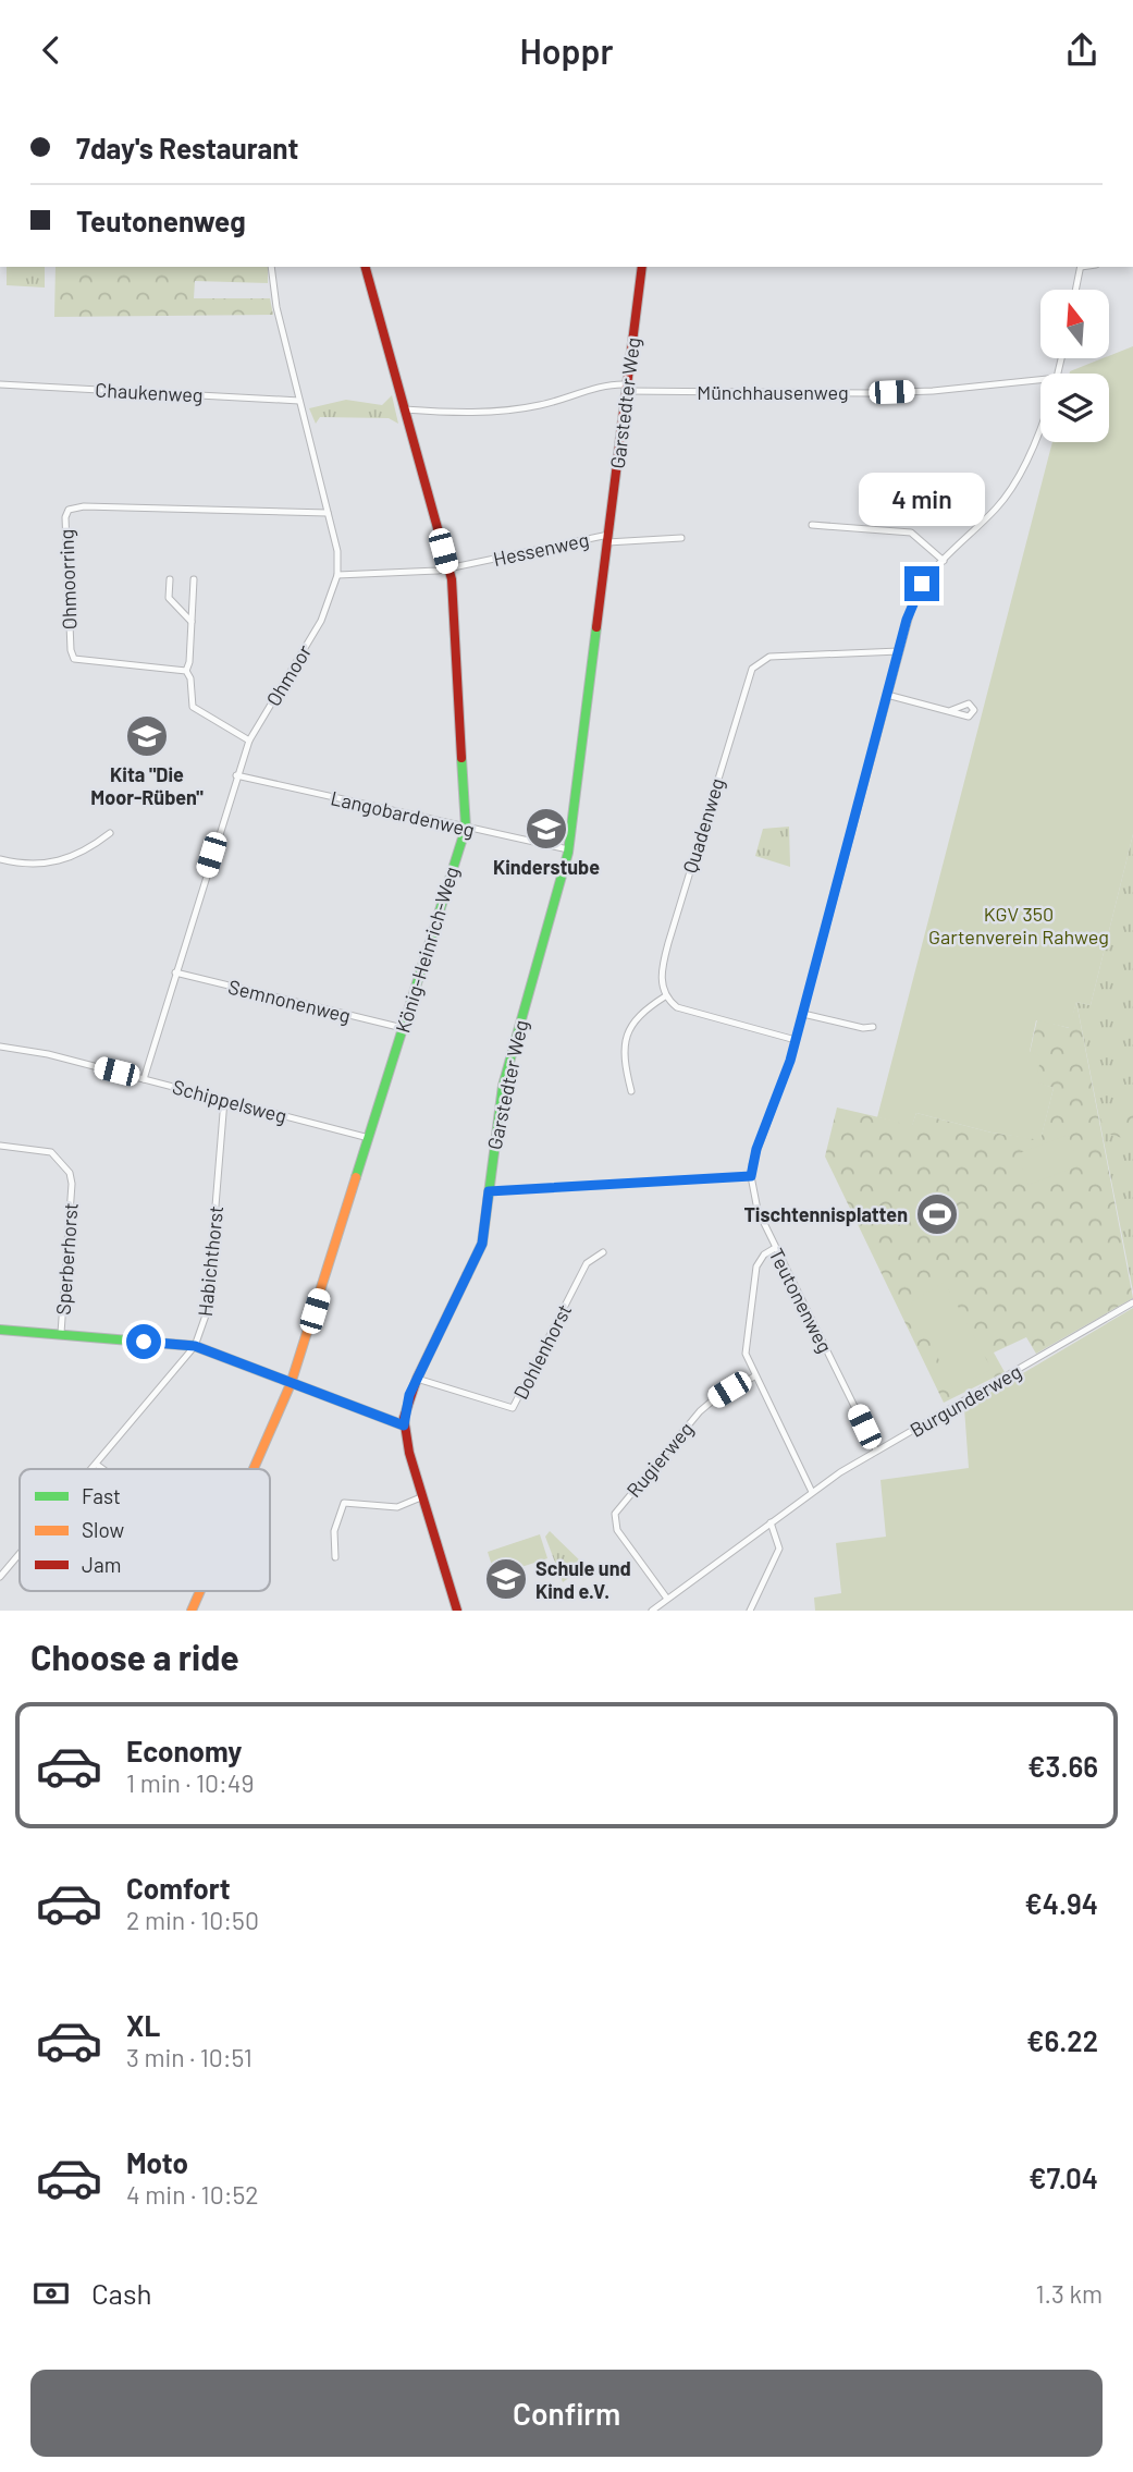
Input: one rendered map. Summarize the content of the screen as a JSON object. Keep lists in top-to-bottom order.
{
  "streets": {
    "street": [
      "Chaukenweg",
      "Münchhausenweg",
      "Garstedter Weg",
      "Hessenweg",
      "Ohmoorring",
      "Ohmoor",
      "Langobardenweg",
      "Quadenweg",
      "König-Heinrich-Weg",
      "Semnonenweg",
      "Schippelsweg",
      "Sperberhorst",
      "Habichthorst",
      "Teutonenweg",
      "Dohlenhorst",
      "Burgunderweg",
      "Rugierweg"
    ]
  },
  "crossings": [
    ["Chaukenweg", "Ohmoor"],
    ["Münchhausenweg", "Garstedter Weg"],
    ["Münchhausenweg", "König-Heinrich-Weg"],
    ["Garstedter Weg", "Hessenweg"],
    ["Garstedter Weg", "Langobardenweg"],
    ["Garstedter Weg", "Dohlenhorst"],
    ["Hessenweg", "Ohmoor"],
    ["Hessenweg", "König-Heinrich-Weg"],
    ["Ohmoorring", "Ohmoor"],
    ["Ohmoor", "Langobardenweg"],
    ["Ohmoor", "Semnonenweg"],
    ["Ohmoor", "Schippelsweg"],
    ["Langobardenweg", "König-Heinrich-Weg"],
    ["Quadenweg", "Teutonenweg"],
    ["König-Heinrich-Weg", "Semnonenweg"],
    ["König-Heinrich-Weg", "Schippelsweg"],
    ["Schippelsweg", "Habichthorst"],
    ["Teutonenweg", "Burgunderweg"],
    ["Burgunderweg", "Rugierweg"]
  ],
  "parks": ["KGV 350 Gartenverein Rahweg"],
  "places": {
    "school or university": ["Kita \"Die Moor-Rüben\"", "Kinderstube", "Schule und Kind e.V."],
    "sports": ["Tischtennisplatten"]
  },
  "legend": ["Fast", "Slow", "Jam"],
  "north": "top",
  "page": {
    "header": "Hoppr",
    "banner": ["7day's Restaurant", "Teutonenweg"],
    "bubble": "4 min",
    "heading": "Choose a ride",
    "list": [
      {
        "name": "Economy",
        "note": "1 min · 10:49",
        "value": "€3.66"
      },
      {
        "name": "Comfort",
        "note": "2 min · 10:50",
        "value": "€4.94"
      },
      {
        "name": "XL",
        "note": "3 min · 10:51",
        "value": "€6.22"
      },
      {
        "name": "Moto",
        "note": "4 min · 10:52",
        "value": "€7.04"
      }
    ],
    "pay": ["Cash", "1.3 km"],
    "buttons": "Confirm"
  }
}
